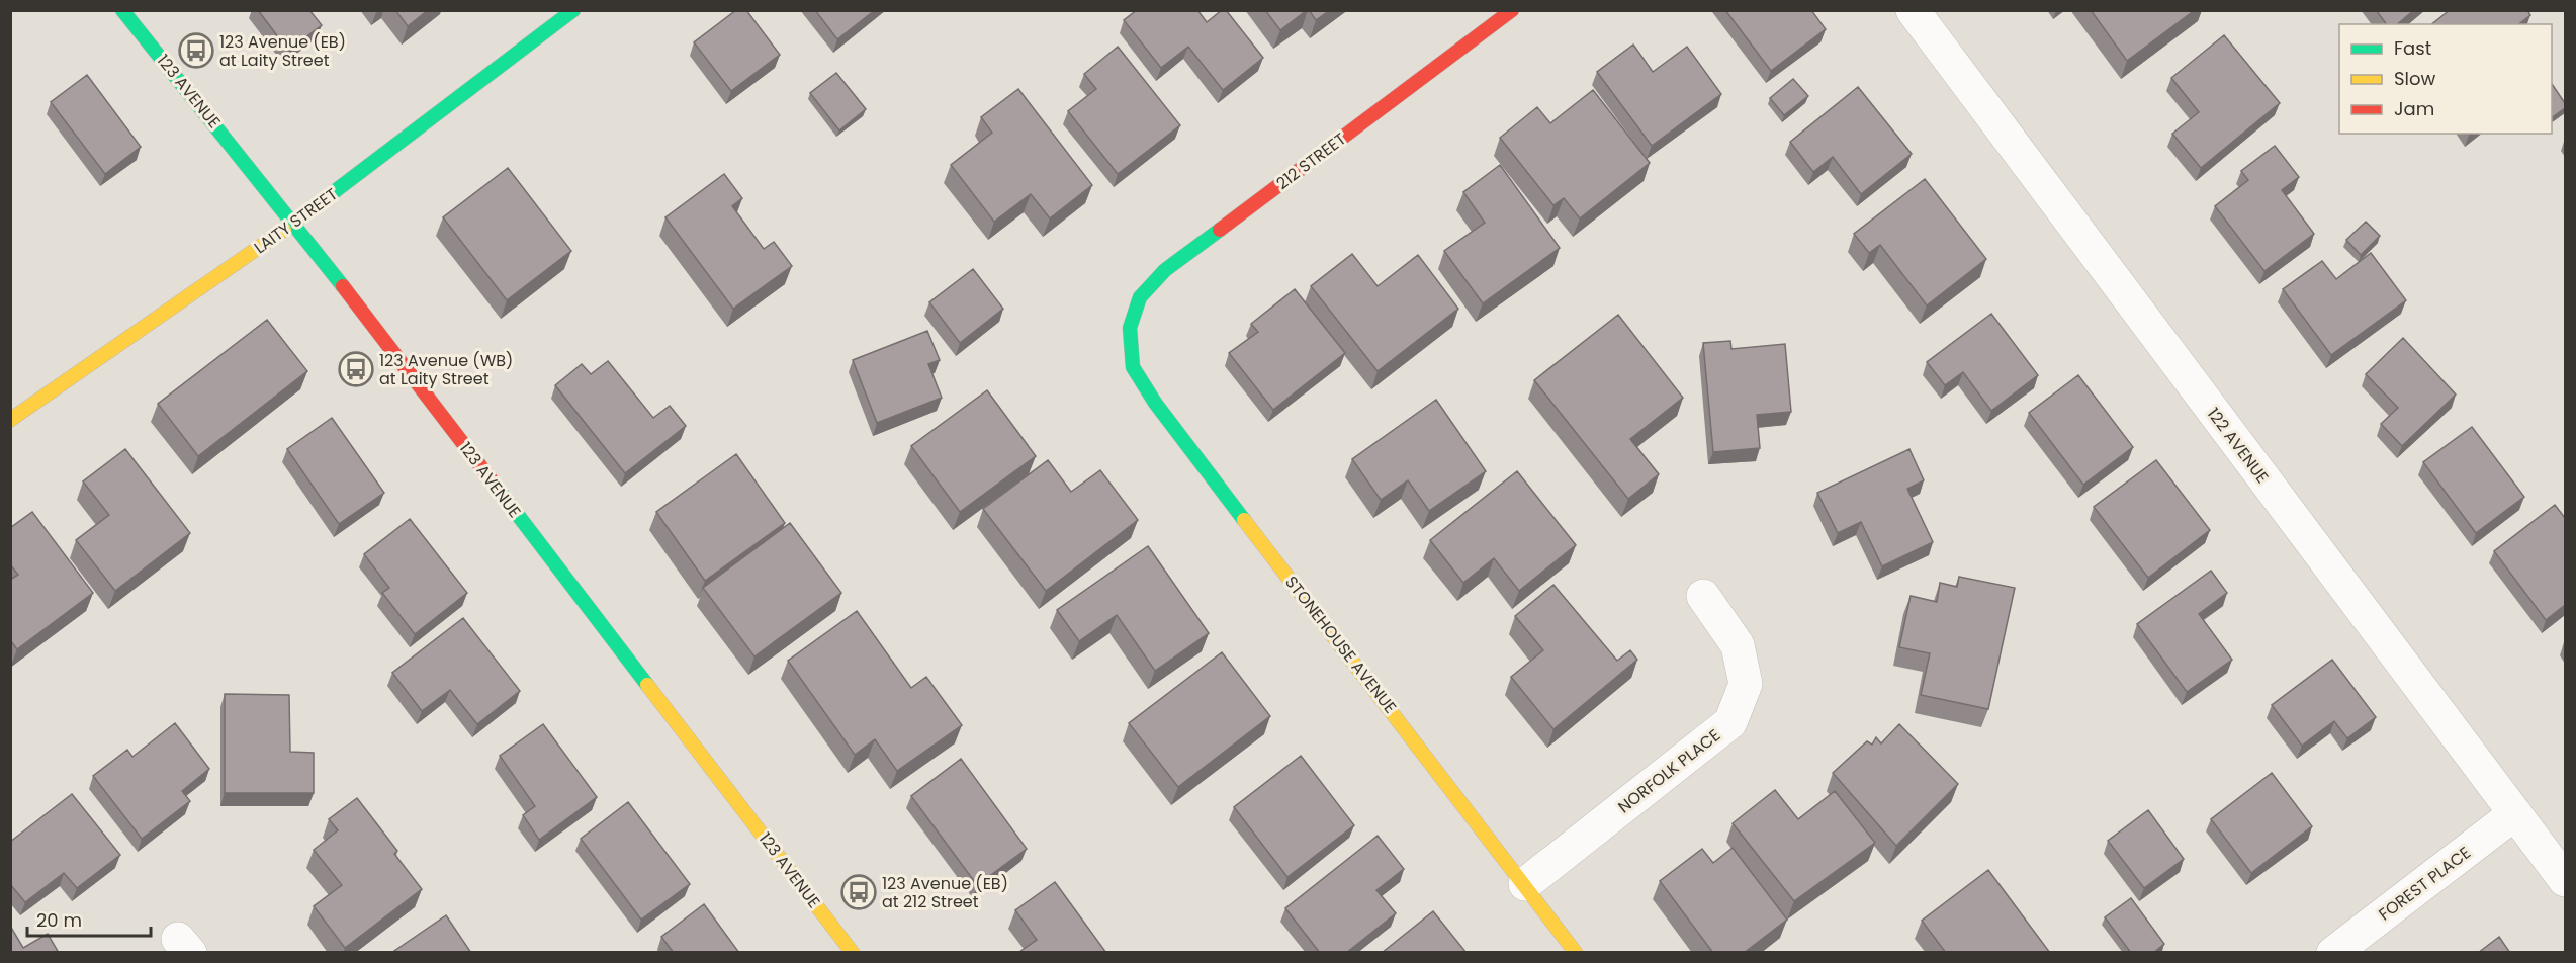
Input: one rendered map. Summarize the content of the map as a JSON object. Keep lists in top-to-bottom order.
{
  "streets": {
    "street": [
      "123 AVENUE",
      "212 STREET",
      "LAITY STREET",
      "122 AVENUE",
      "STONEHOUSE AVENUE",
      "NORFOLK PLACE",
      "FOREST PLACE"
    ]
  },
  "crossings": [
    ["123 AVENUE", "LAITY STREET"],
    ["212 STREET", "STONEHOUSE AVENUE"],
    ["122 AVENUE", "FOREST PLACE"],
    ["STONEHOUSE AVENUE", "NORFOLK PLACE"]
  ],
  "places": {
    "bus stop": ["123 Avenue (EB) at Laity Street", "123 Avenue (WB) at Laity Street", "123 Avenue (EB) at 212 Street"]
  },
  "legend": ["Fast", "Slow", "Jam"],
  "scale_bar": "20 m"
}
